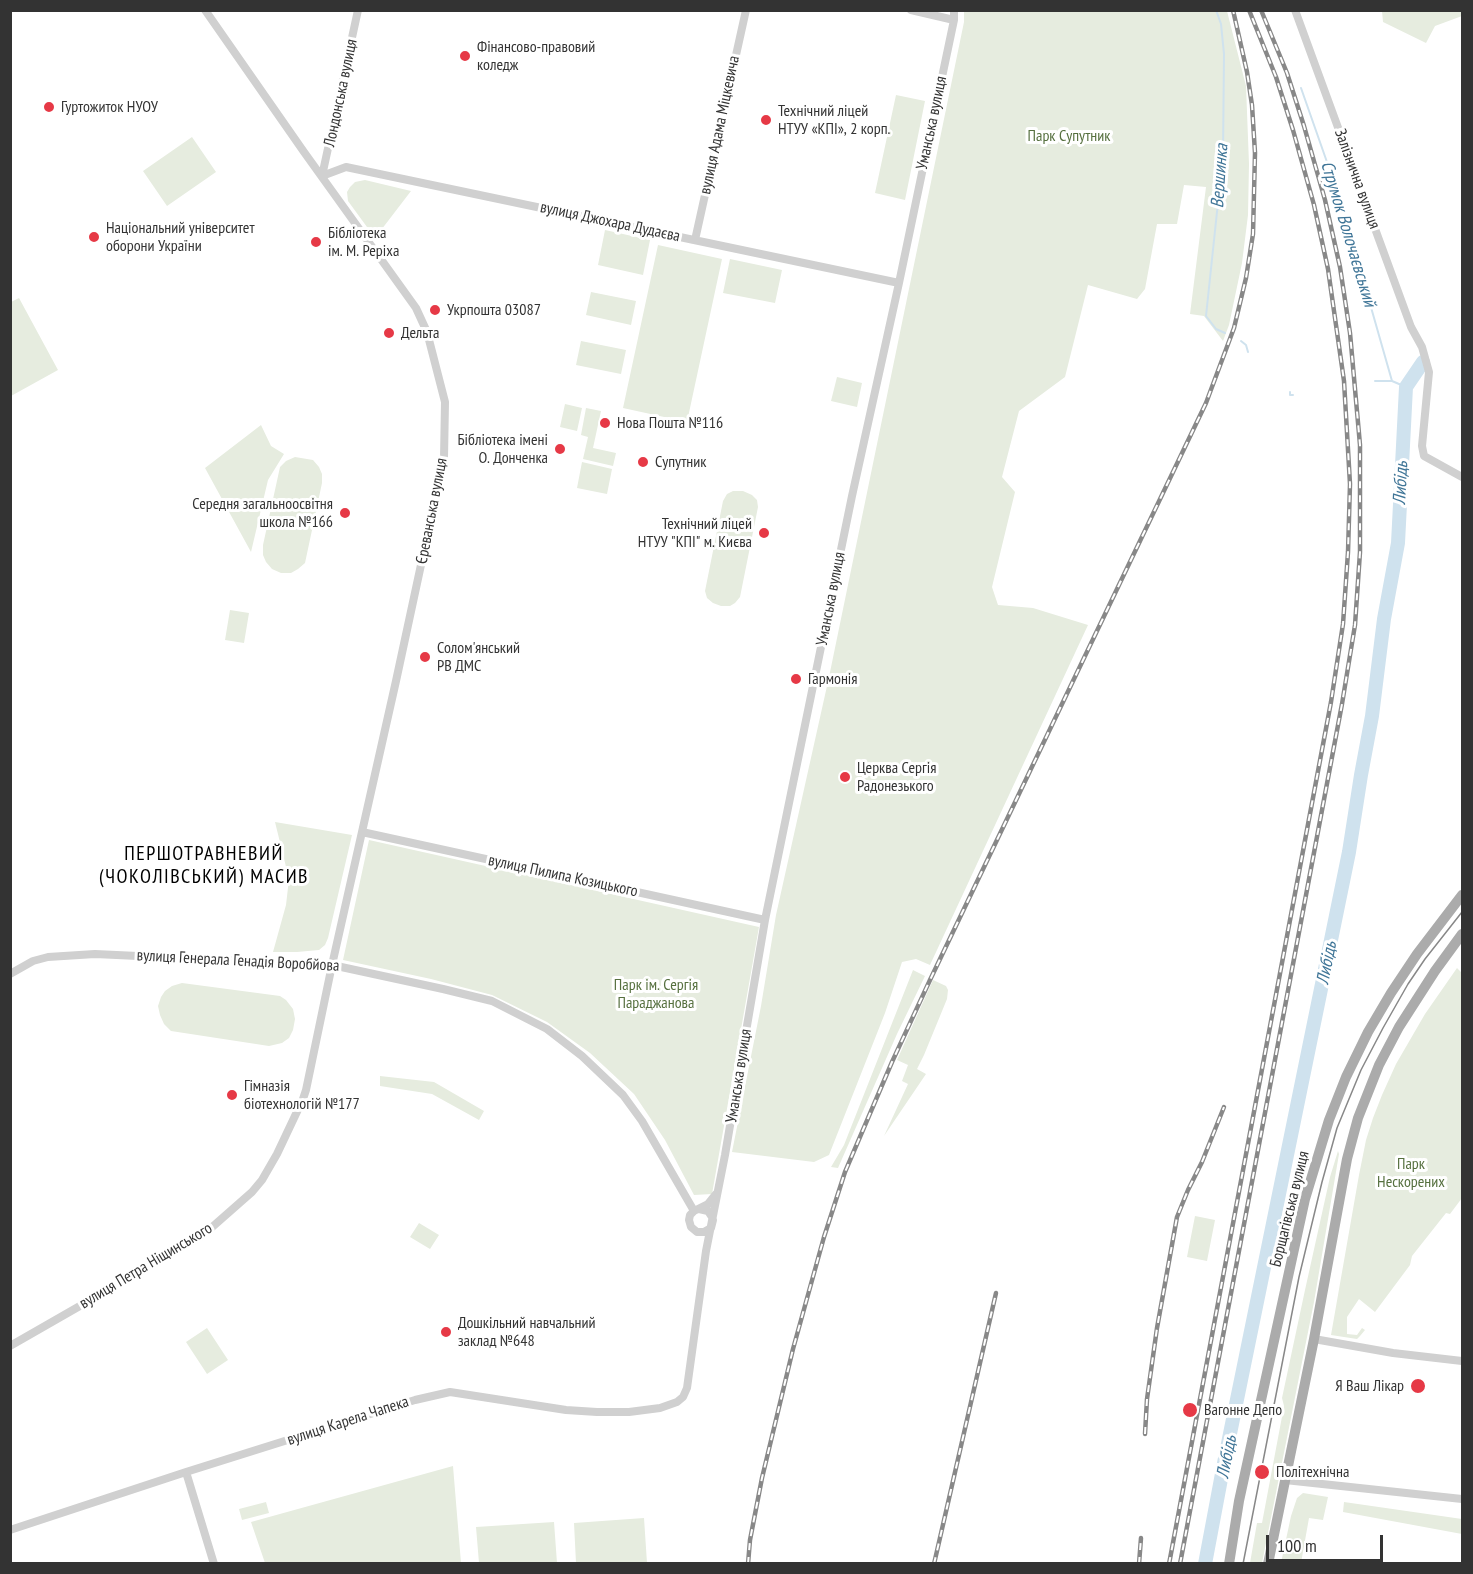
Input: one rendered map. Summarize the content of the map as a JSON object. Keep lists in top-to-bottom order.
{
  "streets": {
    "main road": ["Борщагівська вулиця"],
    "street": [
      "Лондонська вулиця",
      "Уманська вулиця",
      "вулиця Адама Міцкевича",
      "Залізнична вулиця",
      "вулиця Джохара Дудаєва",
      "Єреванська вулиця",
      "вулиця Пилипа Козицького",
      "вулиця Генерала Генадія Воробйова",
      "вулиця Петра Ніщинського",
      "вулиця Карела Чапека"
    ]
  },
  "crossings": [
    ["Лондонська вулиця", "вулиця Джохара Дудаєва"],
    ["Лондонська вулиця", "Єреванська вулиця"],
    ["Уманська вулиця", "вулиця Джохара Дудаєва"],
    ["Уманська вулиця", "вулиця Пилипа Козицького"],
    ["Уманська вулиця", "вулиця Генерала Генадія Воробйова"],
    ["Уманська вулиця", "вулиця Карела Чапека"],
    ["вулиця Адама Міцкевича", "вулиця Джохара Дудаєва"],
    ["вулиця Джохара Дудаєва", "Єреванська вулиця"],
    ["Єреванська вулиця", "вулиця Пилипа Козицького"],
    ["Єреванська вулиця", "вулиця Генерала Генадія Воробйова"],
    ["Єреванська вулиця", "вулиця Петра Ніщинського"],
    ["вулиця Генерала Генадія Воробйова", "вулиця Петра Ніщинського"]
  ],
  "districts": ["ПЕРШОТРАВНЕВИЙ (ЧОКОЛІВСЬКИЙ) МАСИВ"],
  "water": ["Вершинка", "Струмок Волочаєвський", "Либідь"],
  "parks": ["Парк Супутник", "Парк ім. Сергія Параджанова", "Парк Нескорених"],
  "places": [
    "Фінансово-правовий коледж",
    "Гуртожиток НУОУ",
    "Технічний ліцей НТУУ «КПІ», 2 корп.",
    "Національний університет оборони України",
    "Бібліотека ім. М. Реріха",
    "Укрпошта 03087",
    "Дельта",
    "Нова Пошта №116",
    "Бібліотека імені О. Донченка",
    "Супутник",
    "Середня загальноосвітня школа №166",
    "Технічний ліцей НТУУ \"КПІ\" м. Києва",
    "Солом'янський РВ ДМС",
    "Гармонія",
    "Церква Сергія Радонезького",
    "Гімназія біотехнологій №177",
    "Дошкільний навчальний заклад №648",
    "Я Ваш Лікар",
    "Вагонне Депо",
    "Політехнічна"
  ],
  "scale_bar": "100 m"
}
